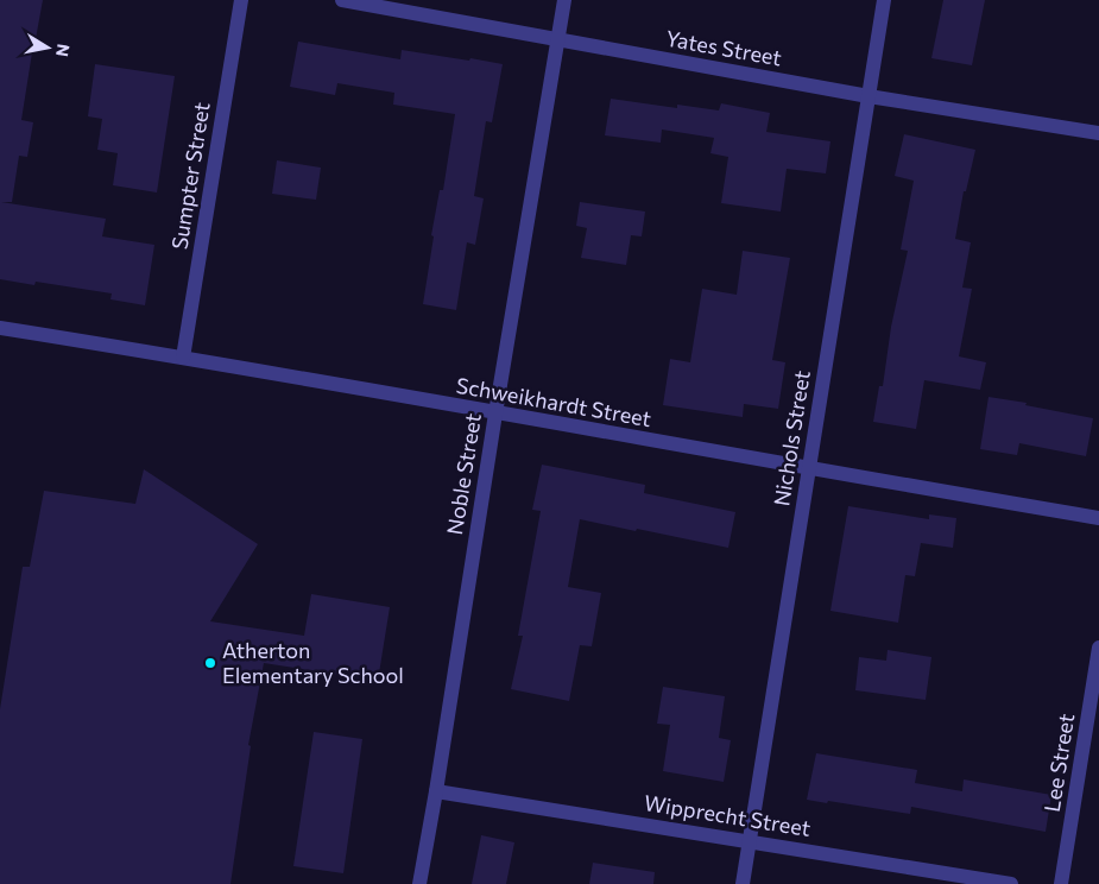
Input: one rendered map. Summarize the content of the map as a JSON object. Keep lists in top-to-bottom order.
{
  "streets": {
    "street": [
      "Yates Street",
      "Sumpter Street",
      "Schweikhardt Street",
      "Nichols Street",
      "Noble Street",
      "Lee Street",
      "Wipprecht Street"
    ]
  },
  "crossings": [
    ["Yates Street", "Nichols Street"],
    ["Yates Street", "Noble Street"],
    ["Sumpter Street", "Schweikhardt Street"],
    ["Schweikhardt Street", "Nichols Street"],
    ["Schweikhardt Street", "Noble Street"],
    ["Nichols Street", "Wipprecht Street"],
    ["Noble Street", "Wipprecht Street"]
  ],
  "places": ["Atherton Elementary School"],
  "north": "right"
}
